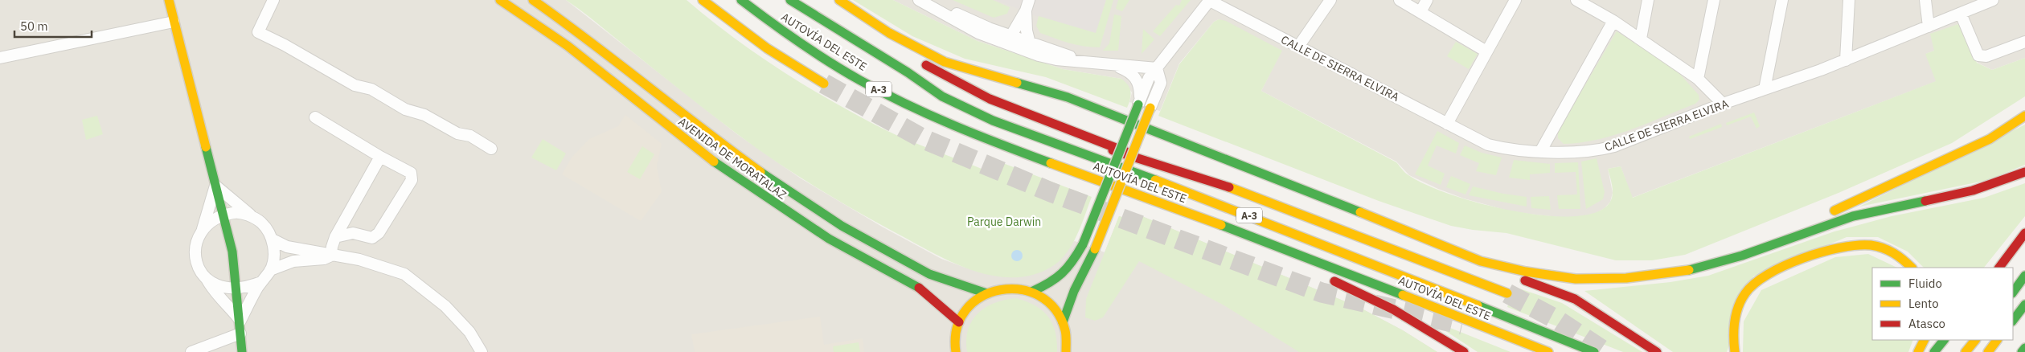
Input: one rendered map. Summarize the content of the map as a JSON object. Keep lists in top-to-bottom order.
{
  "streets": {
    "main road": ["AUTOVÍA DEL ESTE", "A-3", "AVENIDA DE MORATALAZ"],
    "street": ["CALLE DE SIERRA ELVIRA"]
  },
  "parks": ["Parque Darwin"],
  "legend": ["Fluido", "Lento", "Atasco"],
  "scale_bar": "50 m"
}
